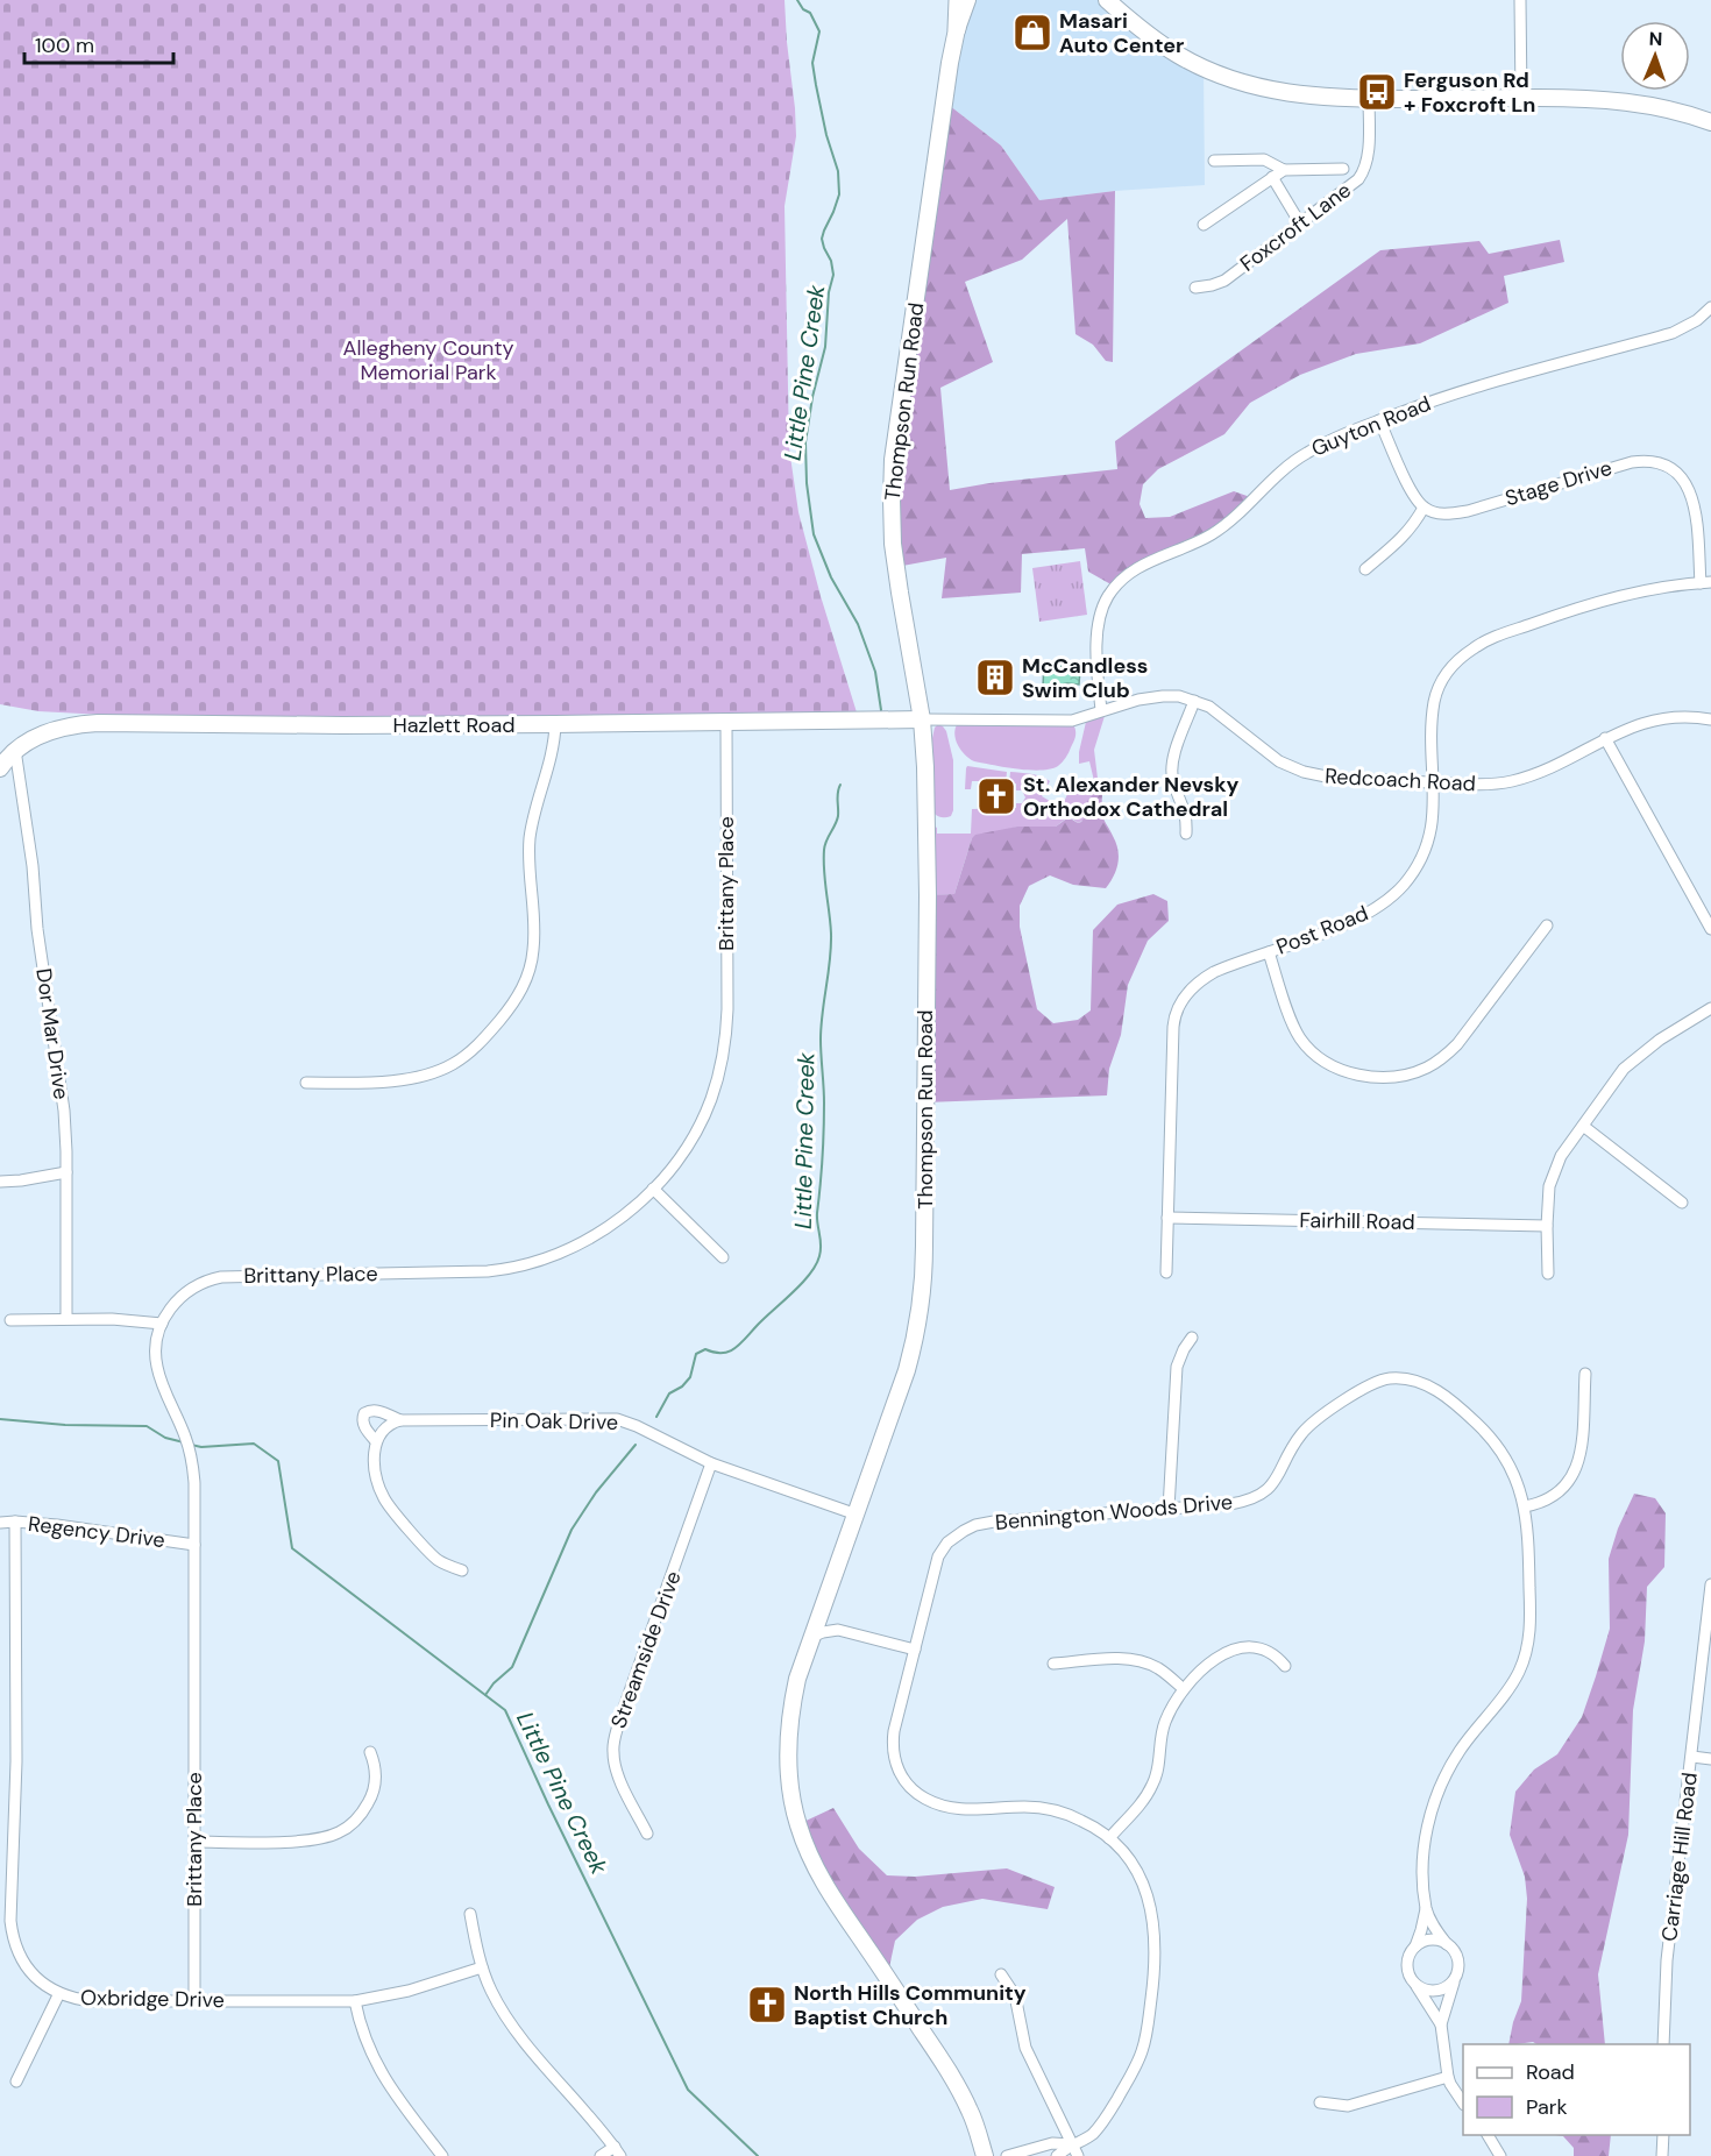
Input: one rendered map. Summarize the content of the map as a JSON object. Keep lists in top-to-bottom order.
{
  "streets": {
    "street": [
      "Foxcroft Lane",
      "Thompson Run Road",
      "Guyton Road",
      "Stage Drive",
      "Hazlett Road",
      "Redcoach Road",
      "Brittany Place",
      "Post Road",
      "Dor Mar Drive",
      "Fairhill Road",
      "Pin Oak Drive",
      "Bennington Woods Drive",
      "Regency Drive",
      "Streamside Drive",
      "Carriage Hill Road",
      "Oxbridge Drive"
    ]
  },
  "crossings": [
    ["Thompson Run Road", "Hazlett Road"],
    ["Thompson Run Road", "Pin Oak Drive"],
    ["Guyton Road", "Redcoach Road"],
    ["Stage Drive", "Post Road"],
    ["Hazlett Road", "Brittany Place"],
    ["Hazlett Road", "Dor Mar Drive"],
    ["Redcoach Road", "Post Road"],
    ["Brittany Place", "Regency Drive"],
    ["Brittany Place", "Oxbridge Drive"],
    ["Post Road", "Fairhill Road"],
    ["Pin Oak Drive", "Streamside Drive"],
    ["Regency Drive", "Oxbridge Drive"]
  ],
  "water": ["Little Pine Creek"],
  "parks": ["Allegheny County Memorial Park"],
  "places": {
    "shop": ["Masari Auto Center"],
    "bus stop": ["Ferguson Rd + Foxcroft Ln"],
    "building": ["McCandless Swim Club"],
    "church": ["St. Alexander Nevsky Orthodox Cathedral", "North Hills Community Baptist Church"]
  },
  "legend": ["Road", "Park"],
  "scale_bar": "100 m",
  "north": "top"
}
